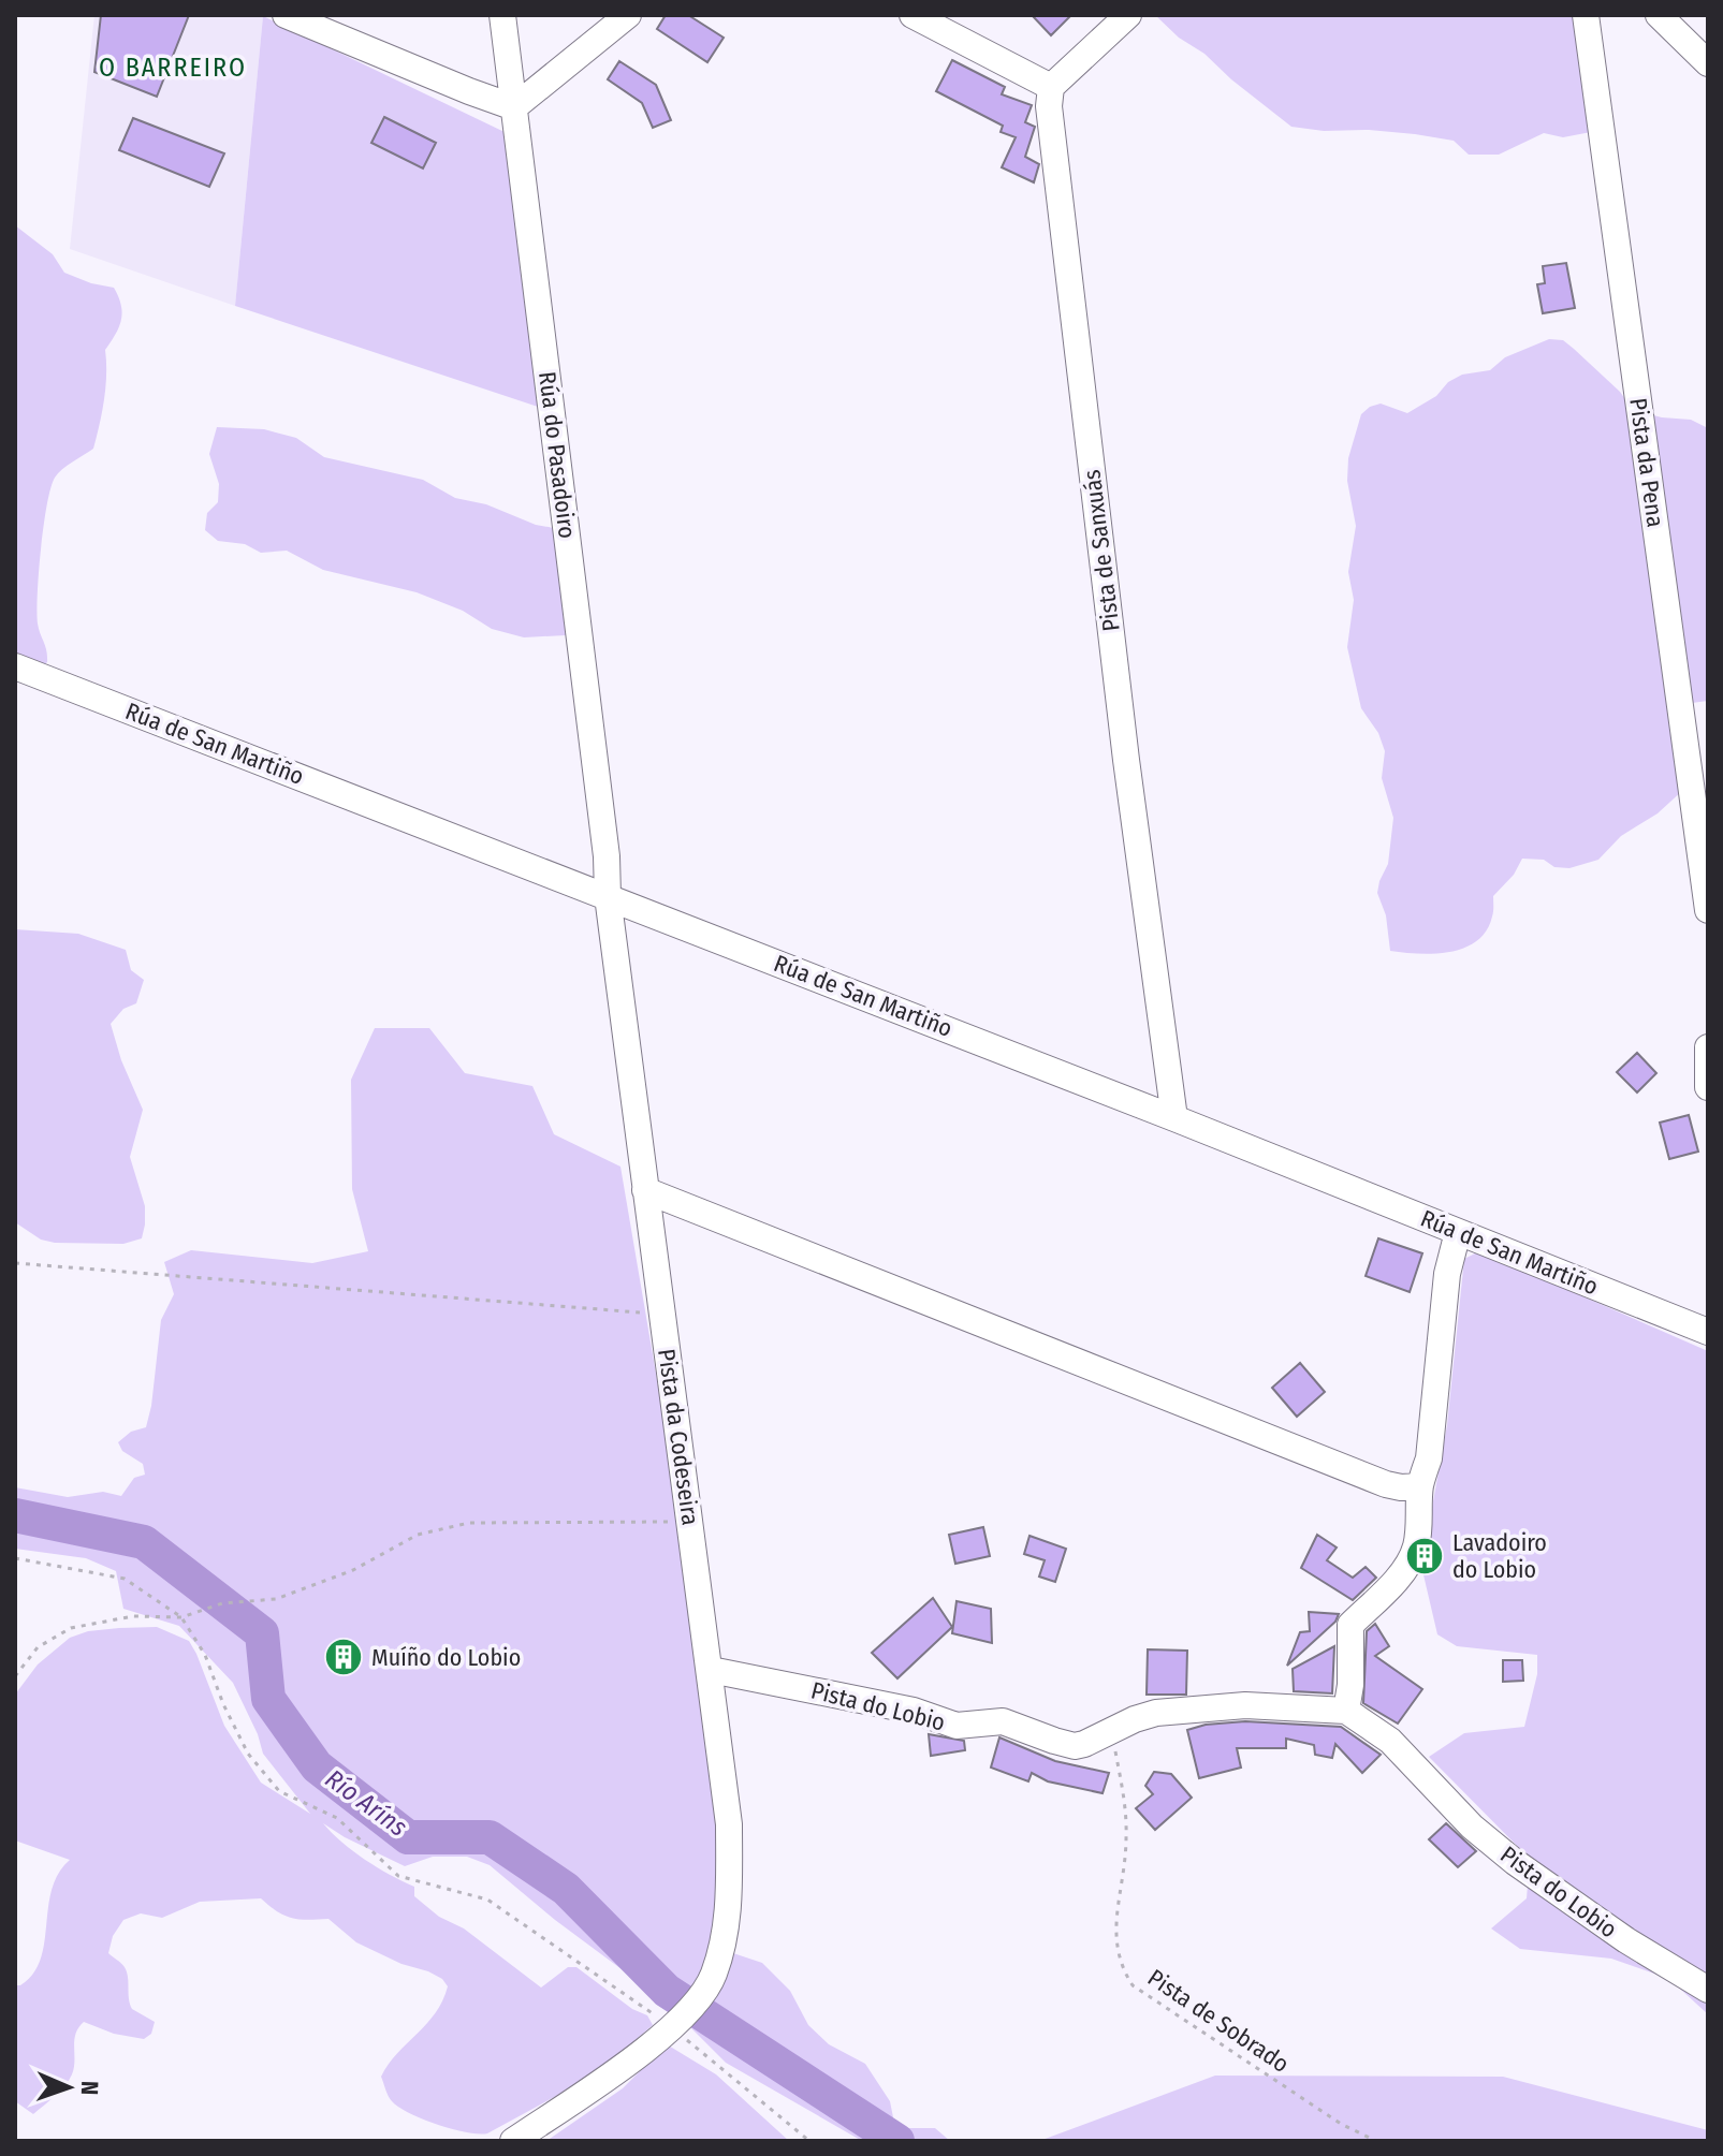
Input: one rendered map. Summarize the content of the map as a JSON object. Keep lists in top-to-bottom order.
{
  "streets": {
    "street": [
      "Rúa do Pasadoiro",
      "Pista da Pena",
      "Pista de Sanxuás",
      "Rúa de San Martiño",
      "Pista da Codeseira",
      "Pista do Lobio"
    ],
    "path": ["Pista de Sobrado"]
  },
  "crossings": [
    ["Rúa do Pasadoiro", "Rúa de San Martiño"],
    ["Rúa do Pasadoiro", "Pista da Codeseira"],
    ["Pista de Sanxuás", "Rúa de San Martiño"],
    ["Rúa de San Martiño", "Pista da Codeseira"],
    ["Pista da Codeseira", "Pista do Lobio"],
    ["Pista do Lobio", "Pista de Sobrado"]
  ],
  "districts": ["O BARREIRO"],
  "water": ["Río Aríns"],
  "places": {
    "building": ["Lavadoiro do Lobio", "Muíño do Lobio"]
  },
  "north": "right"
}
